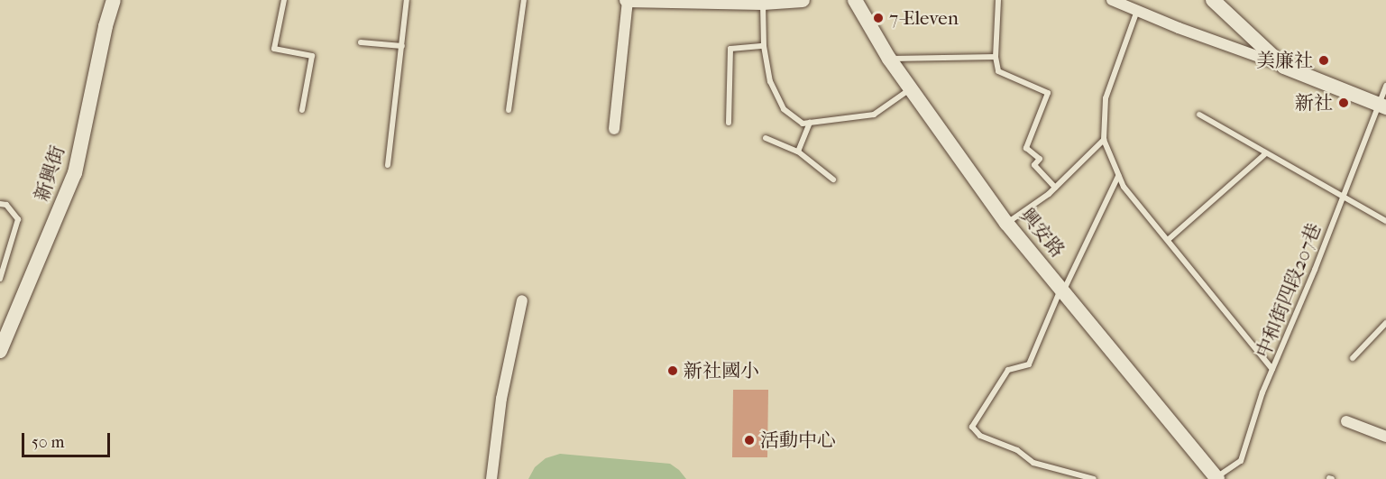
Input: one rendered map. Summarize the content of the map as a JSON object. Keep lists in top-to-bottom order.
{
  "streets": {
    "street": ["新興街", "興安路"],
    "lane": ["中和街四段207巷"]
  },
  "crossings": [
    ["興安路", "中和街四段207巷"]
  ],
  "places": [
    "7-Eleven",
    "美廉社",
    "新社",
    "新社國小",
    "活動中心"
  ],
  "scale_bar": "50 m"
}
